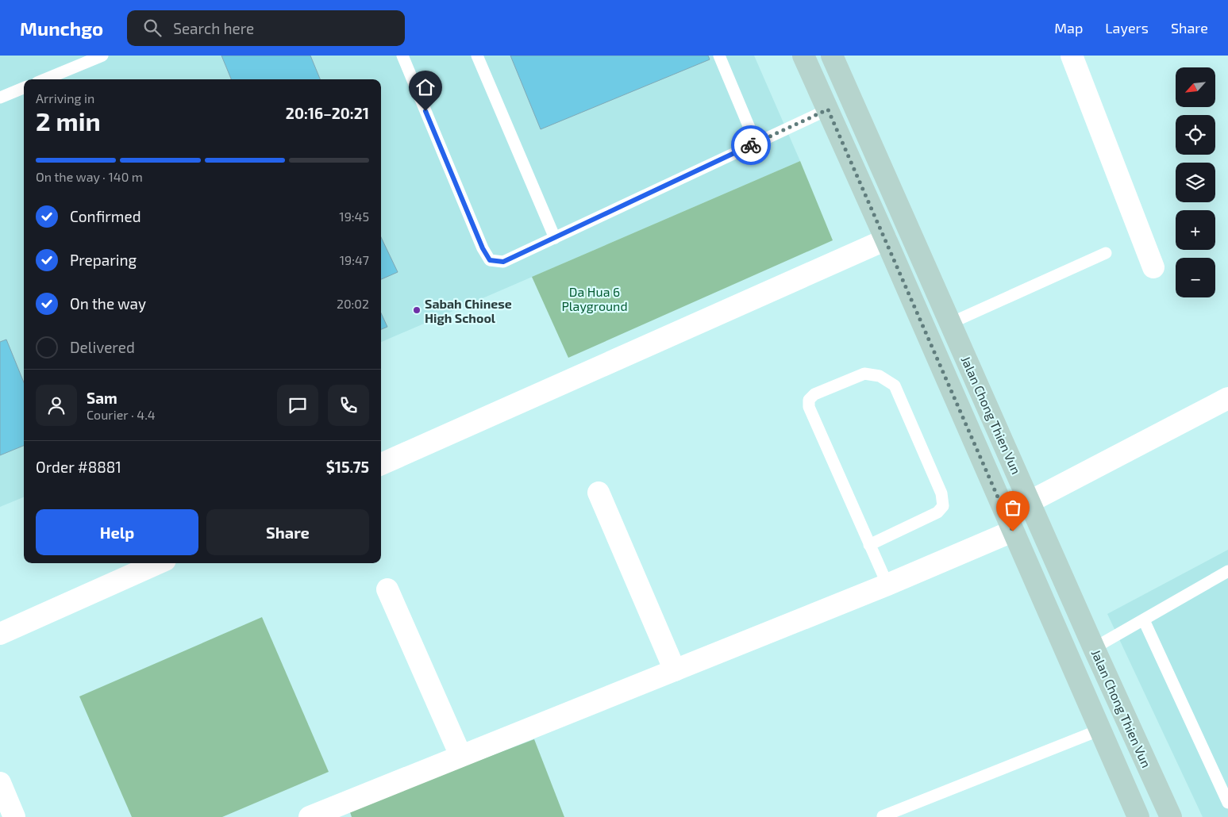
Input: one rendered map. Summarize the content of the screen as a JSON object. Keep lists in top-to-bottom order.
{
  "streets": {
    "main road": ["Jalan Chong Thien Vun"]
  },
  "parks": ["Da Hua 6 Playground"],
  "places": ["Sabah Chinese High School"],
  "north": "bottom left",
  "page": {
    "header": "Munchgo",
    "search": "Search here",
    "nav": ["Map", "Layers", "Share"],
    "map_buttons": ["+", "−"],
    "heading": ["2 min", "Arriving in", "20:16–20:21"],
    "panel": [
      "Sam",
      "Courier · 4.4",
      "Order #8881",
      "$15.75"
    ],
    "bar": "On the way · 140 m",
    "list": [
      ["Confirmed", "19:45"],
      ["Preparing", "19:47"],
      ["On the way", "20:02"],
      "Delivered"
    ],
    "buttons": ["Help", "Share"]
  }
}
